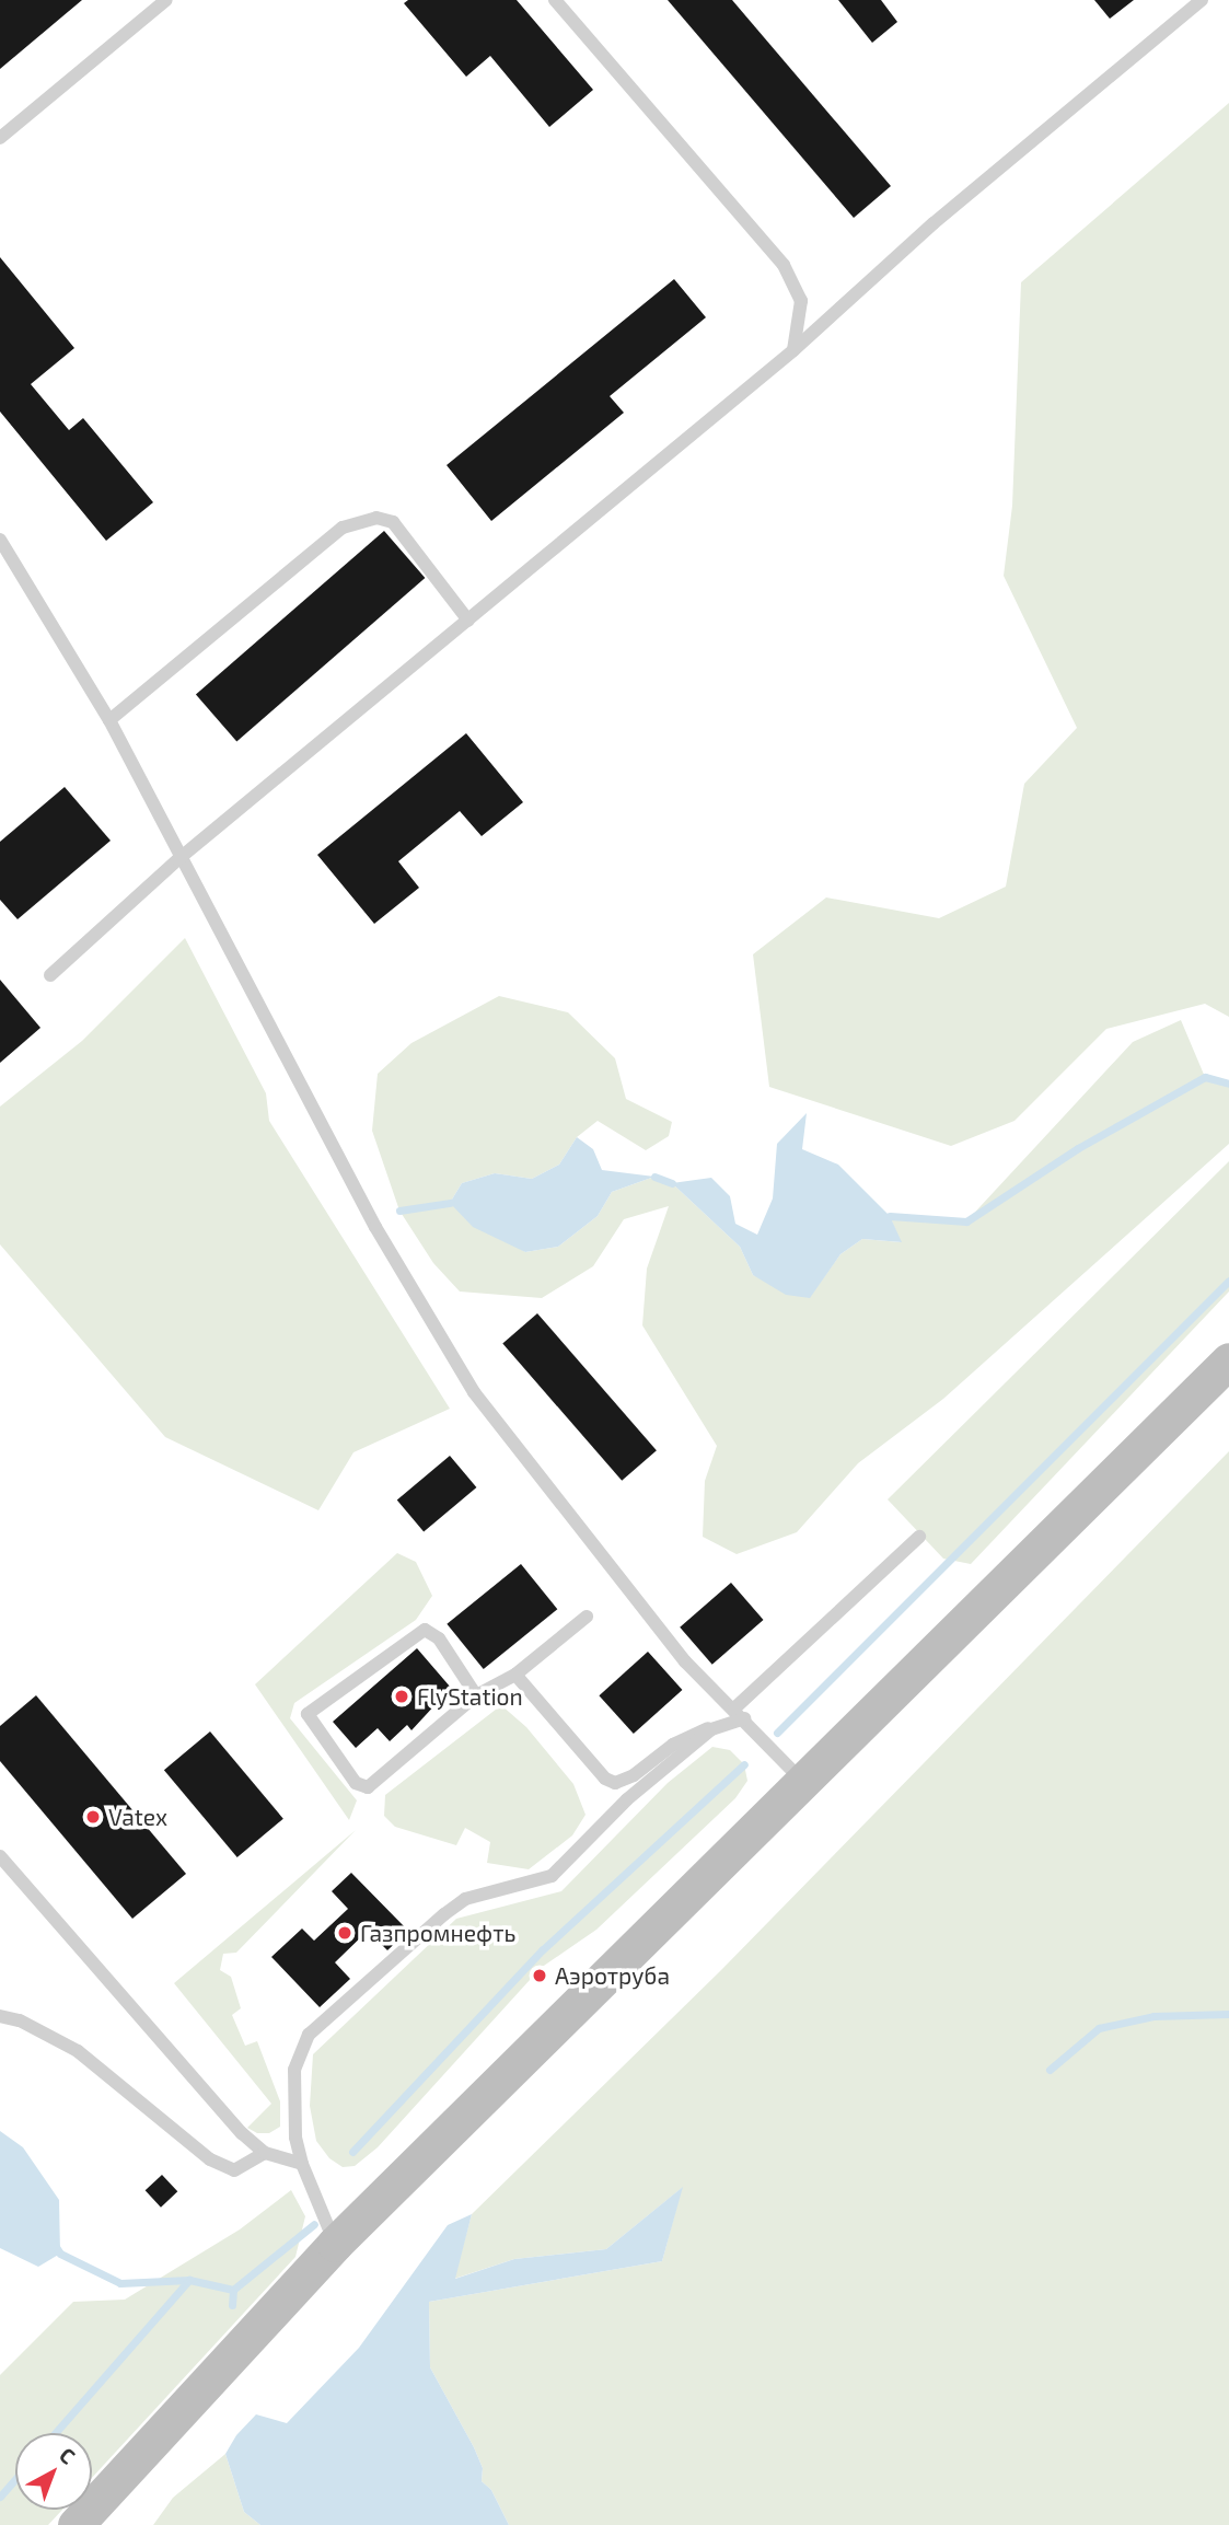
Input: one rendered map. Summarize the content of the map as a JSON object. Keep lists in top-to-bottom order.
{
  "places": [
    "FlyStation",
    "Vatex",
    "Газпромнефть",
    "Аэротруба"
  ],
  "north": "top right"
}
